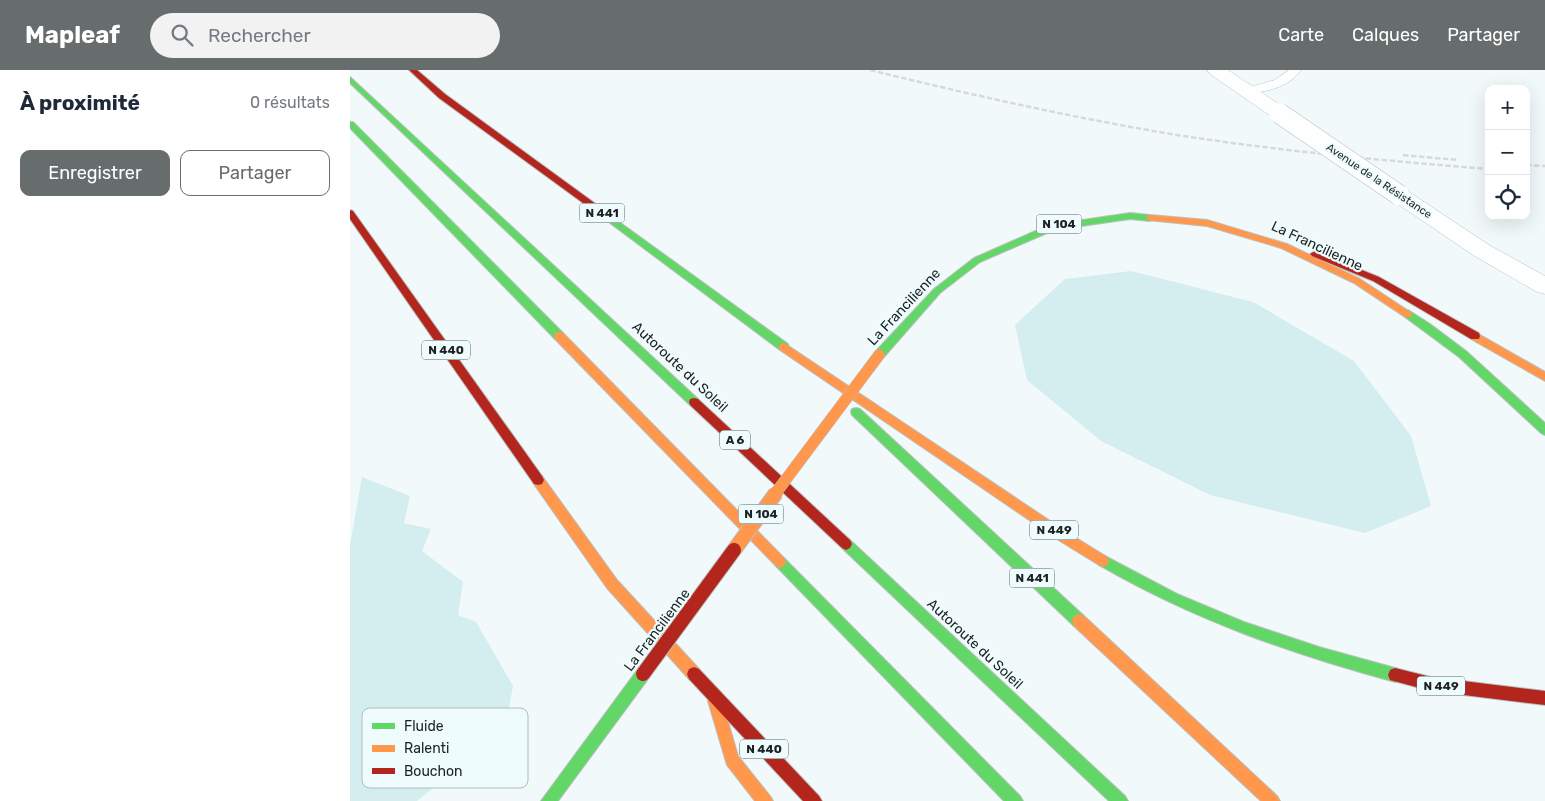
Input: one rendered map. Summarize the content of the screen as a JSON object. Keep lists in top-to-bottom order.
{
  "streets": {
    "main road": [
      "N 441",
      "N 104",
      "La Francilienne",
      "N 440",
      "Autoroute du Soleil",
      "A 6",
      "N 449"
    ],
    "street": ["Avenue de la Résistance"]
  },
  "crossings": [
    ["N 441", "N 449"]
  ],
  "legend": ["Fluide", "Ralenti", "Bouchon"],
  "page": {
    "header": "Mapleaf",
    "search": "Rechercher",
    "nav": ["Carte", "Calques", "Partager"],
    "heading": ["À proximité", "0 résultats"],
    "map_buttons": ["+", "−"],
    "buttons": ["Enregistrer", "Partager"]
  }
}
